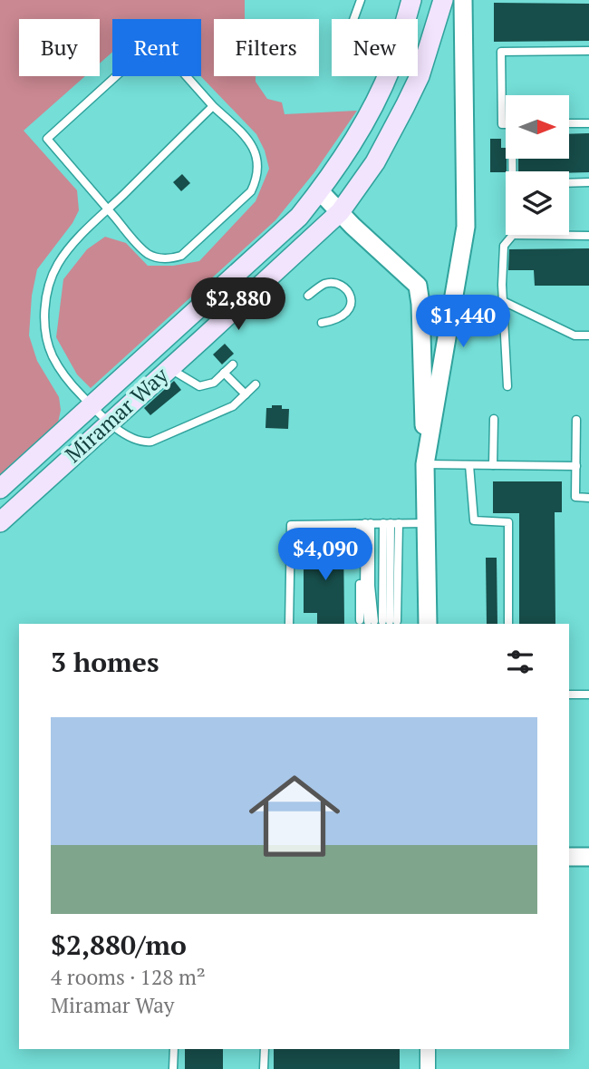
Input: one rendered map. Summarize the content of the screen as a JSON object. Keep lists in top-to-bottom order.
{
  "streets": {
    "main road": ["Miramar Way"]
  },
  "north": "right",
  "page": {
    "chip": [
      "Buy",
      "Rent",
      "Filters",
      "New"
    ],
    "price": ["$2,880", "$1,440", "$4,090"],
    "heading": "3 homes",
    "list": [
      {
        "name": "$2,880/mo",
        "note": "4 rooms · 128 m² · Miramar Way"
      }
    ]
  }
}
